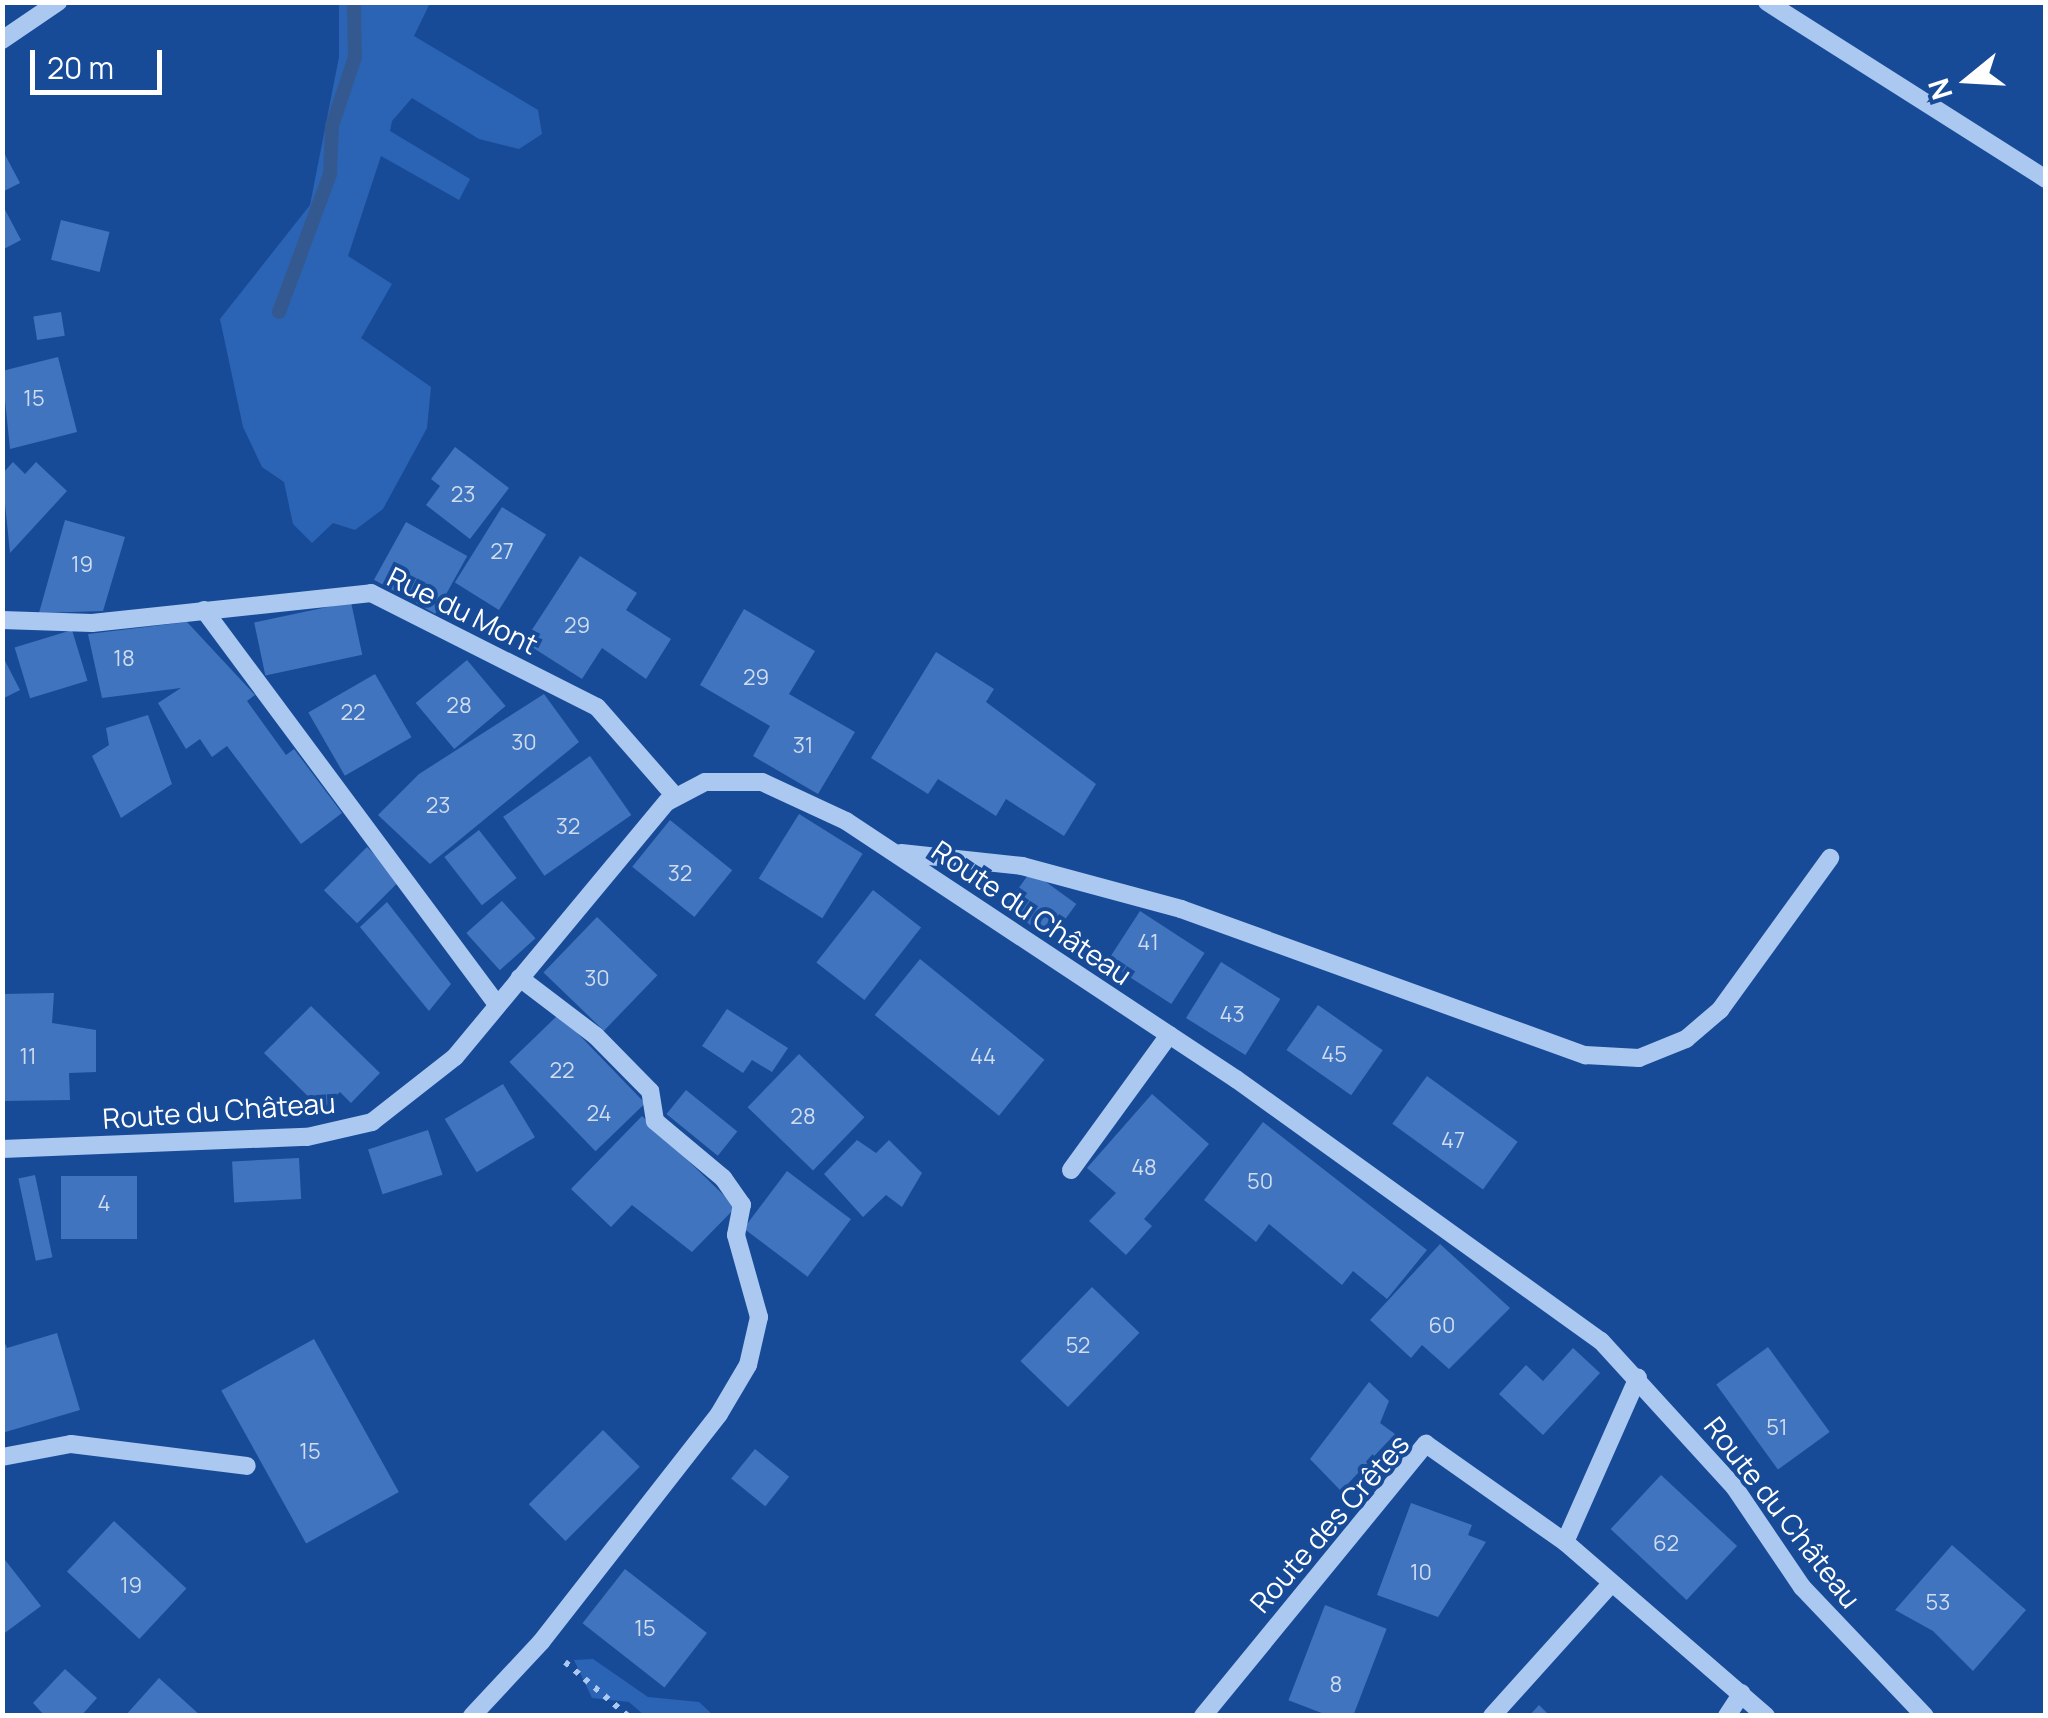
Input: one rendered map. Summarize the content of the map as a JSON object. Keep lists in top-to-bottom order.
{
  "streets": {
    "street": ["Rue du Mont", "Route du Château", "Route des Crêtes"]
  },
  "crossings": [
    ["Rue du Mont", "Route du Château"]
  ],
  "house_numbers": [
    "15",
    "23",
    "27",
    "19",
    "29",
    "18",
    "29",
    "28",
    "22",
    "30",
    "31",
    "23",
    "32",
    "32",
    "41",
    "30",
    "43",
    "45",
    "11",
    "44",
    "22",
    "24",
    "28",
    "47",
    "48",
    "50",
    "4",
    "60",
    "52",
    "51",
    "15",
    "62",
    "10",
    "19",
    "53",
    "15",
    "8"
  ],
  "scale_bar": "20 m",
  "north": "left"
}
